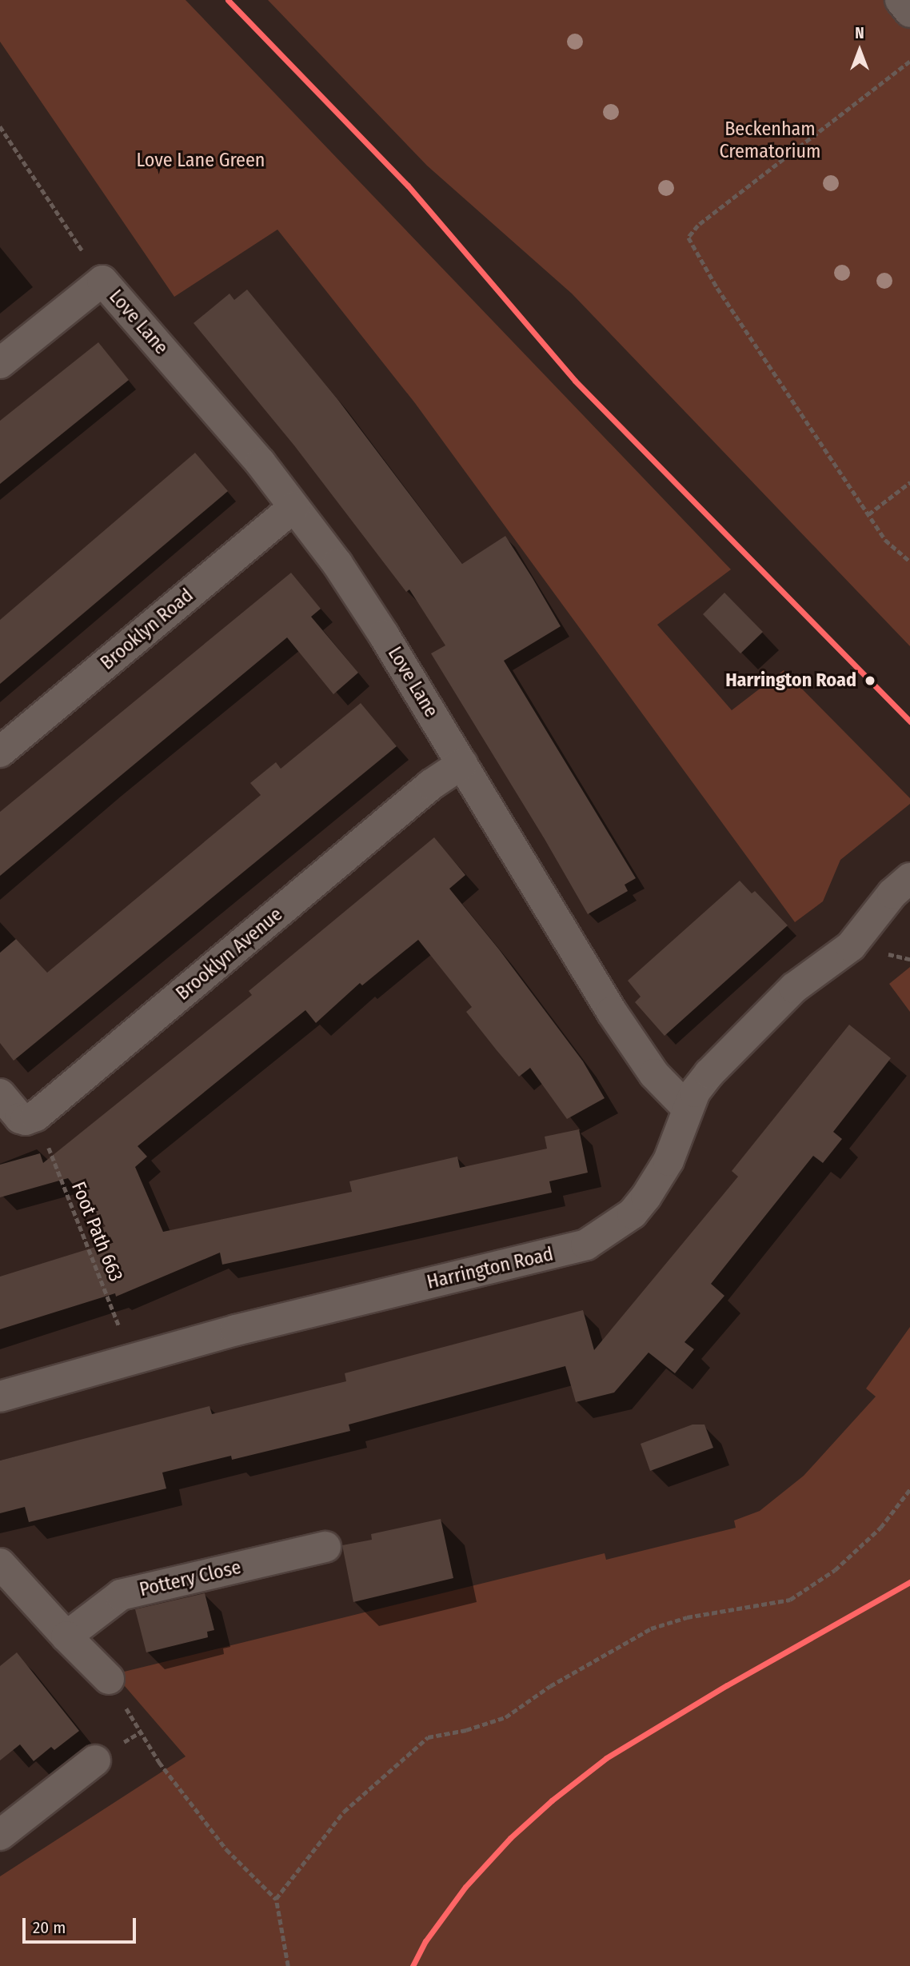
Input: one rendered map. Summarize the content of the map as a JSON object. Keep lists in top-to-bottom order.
{
  "streets": {
    "street": [
      "Love Lane",
      "Brooklyn Road",
      "Brooklyn Avenue",
      "Harrington Road",
      "Pottery Close"
    ],
    "path": ["Foot Path 663"]
  },
  "crossings": [
    ["Love Lane", "Brooklyn Road"],
    ["Love Lane", "Brooklyn Avenue"],
    ["Love Lane", "Harrington Road"],
    ["Brooklyn Avenue", "Foot Path 663"],
    ["Foot Path 663", "Harrington Road"]
  ],
  "parks": ["Beckenham Crematorium", "Love Lane Green"],
  "places": ["Harrington Road"],
  "scale_bar": "20 m",
  "north": "top"
}
